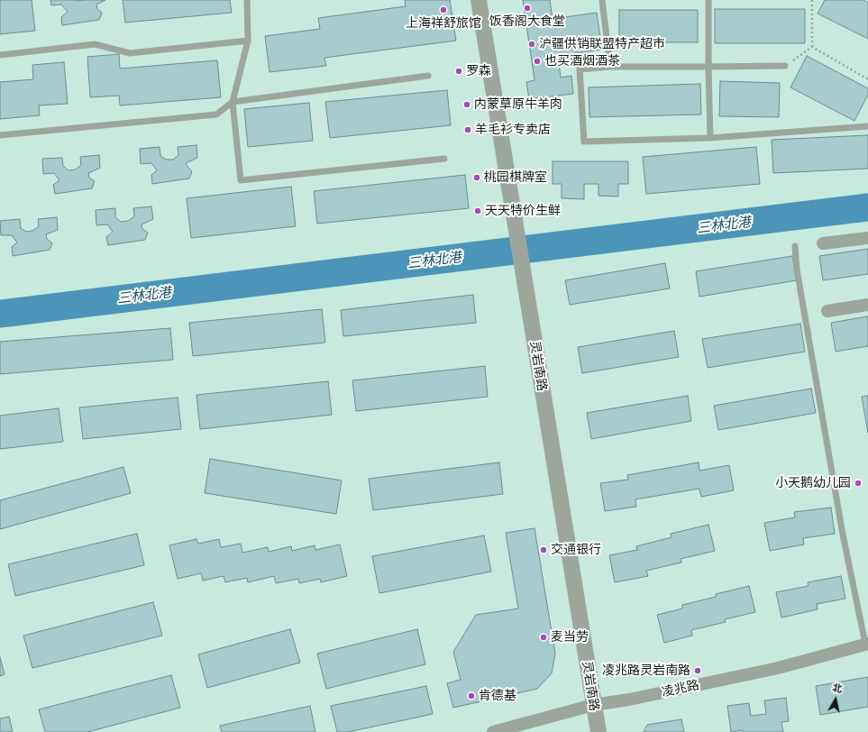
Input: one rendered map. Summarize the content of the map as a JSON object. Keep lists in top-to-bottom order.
{
  "streets": {
    "street": ["灵岩南路", "凌兆路"]
  },
  "crossings": [
    ["灵岩南路", "凌兆路"]
  ],
  "water": ["三林北港"],
  "places": [
    "饭香阁大食堂",
    "上海祥舒旅馆",
    "沪疆供销联盟特产超市",
    "也买酒烟酒茶",
    "罗森",
    "内蒙草原牛羊肉",
    "羊毛衫专卖店",
    "桃园棋牌室",
    "天天特价生鲜",
    "小天鹅幼儿园",
    "交通银行",
    "麦当劳",
    "凌兆路灵岩南路",
    "肯德基"
  ],
  "north": "top"
}
